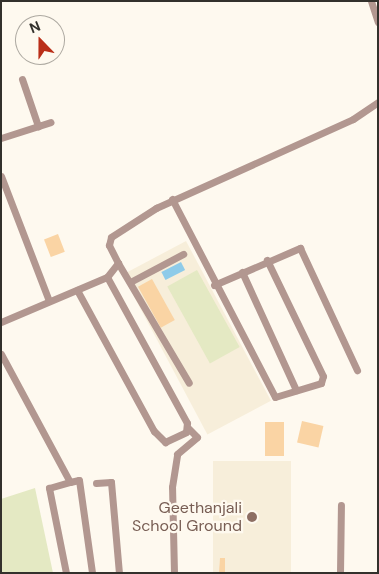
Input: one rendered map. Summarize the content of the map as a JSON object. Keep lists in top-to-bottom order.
{
  "places": ["Geethanjali School Ground"],
  "north": "top"
}
